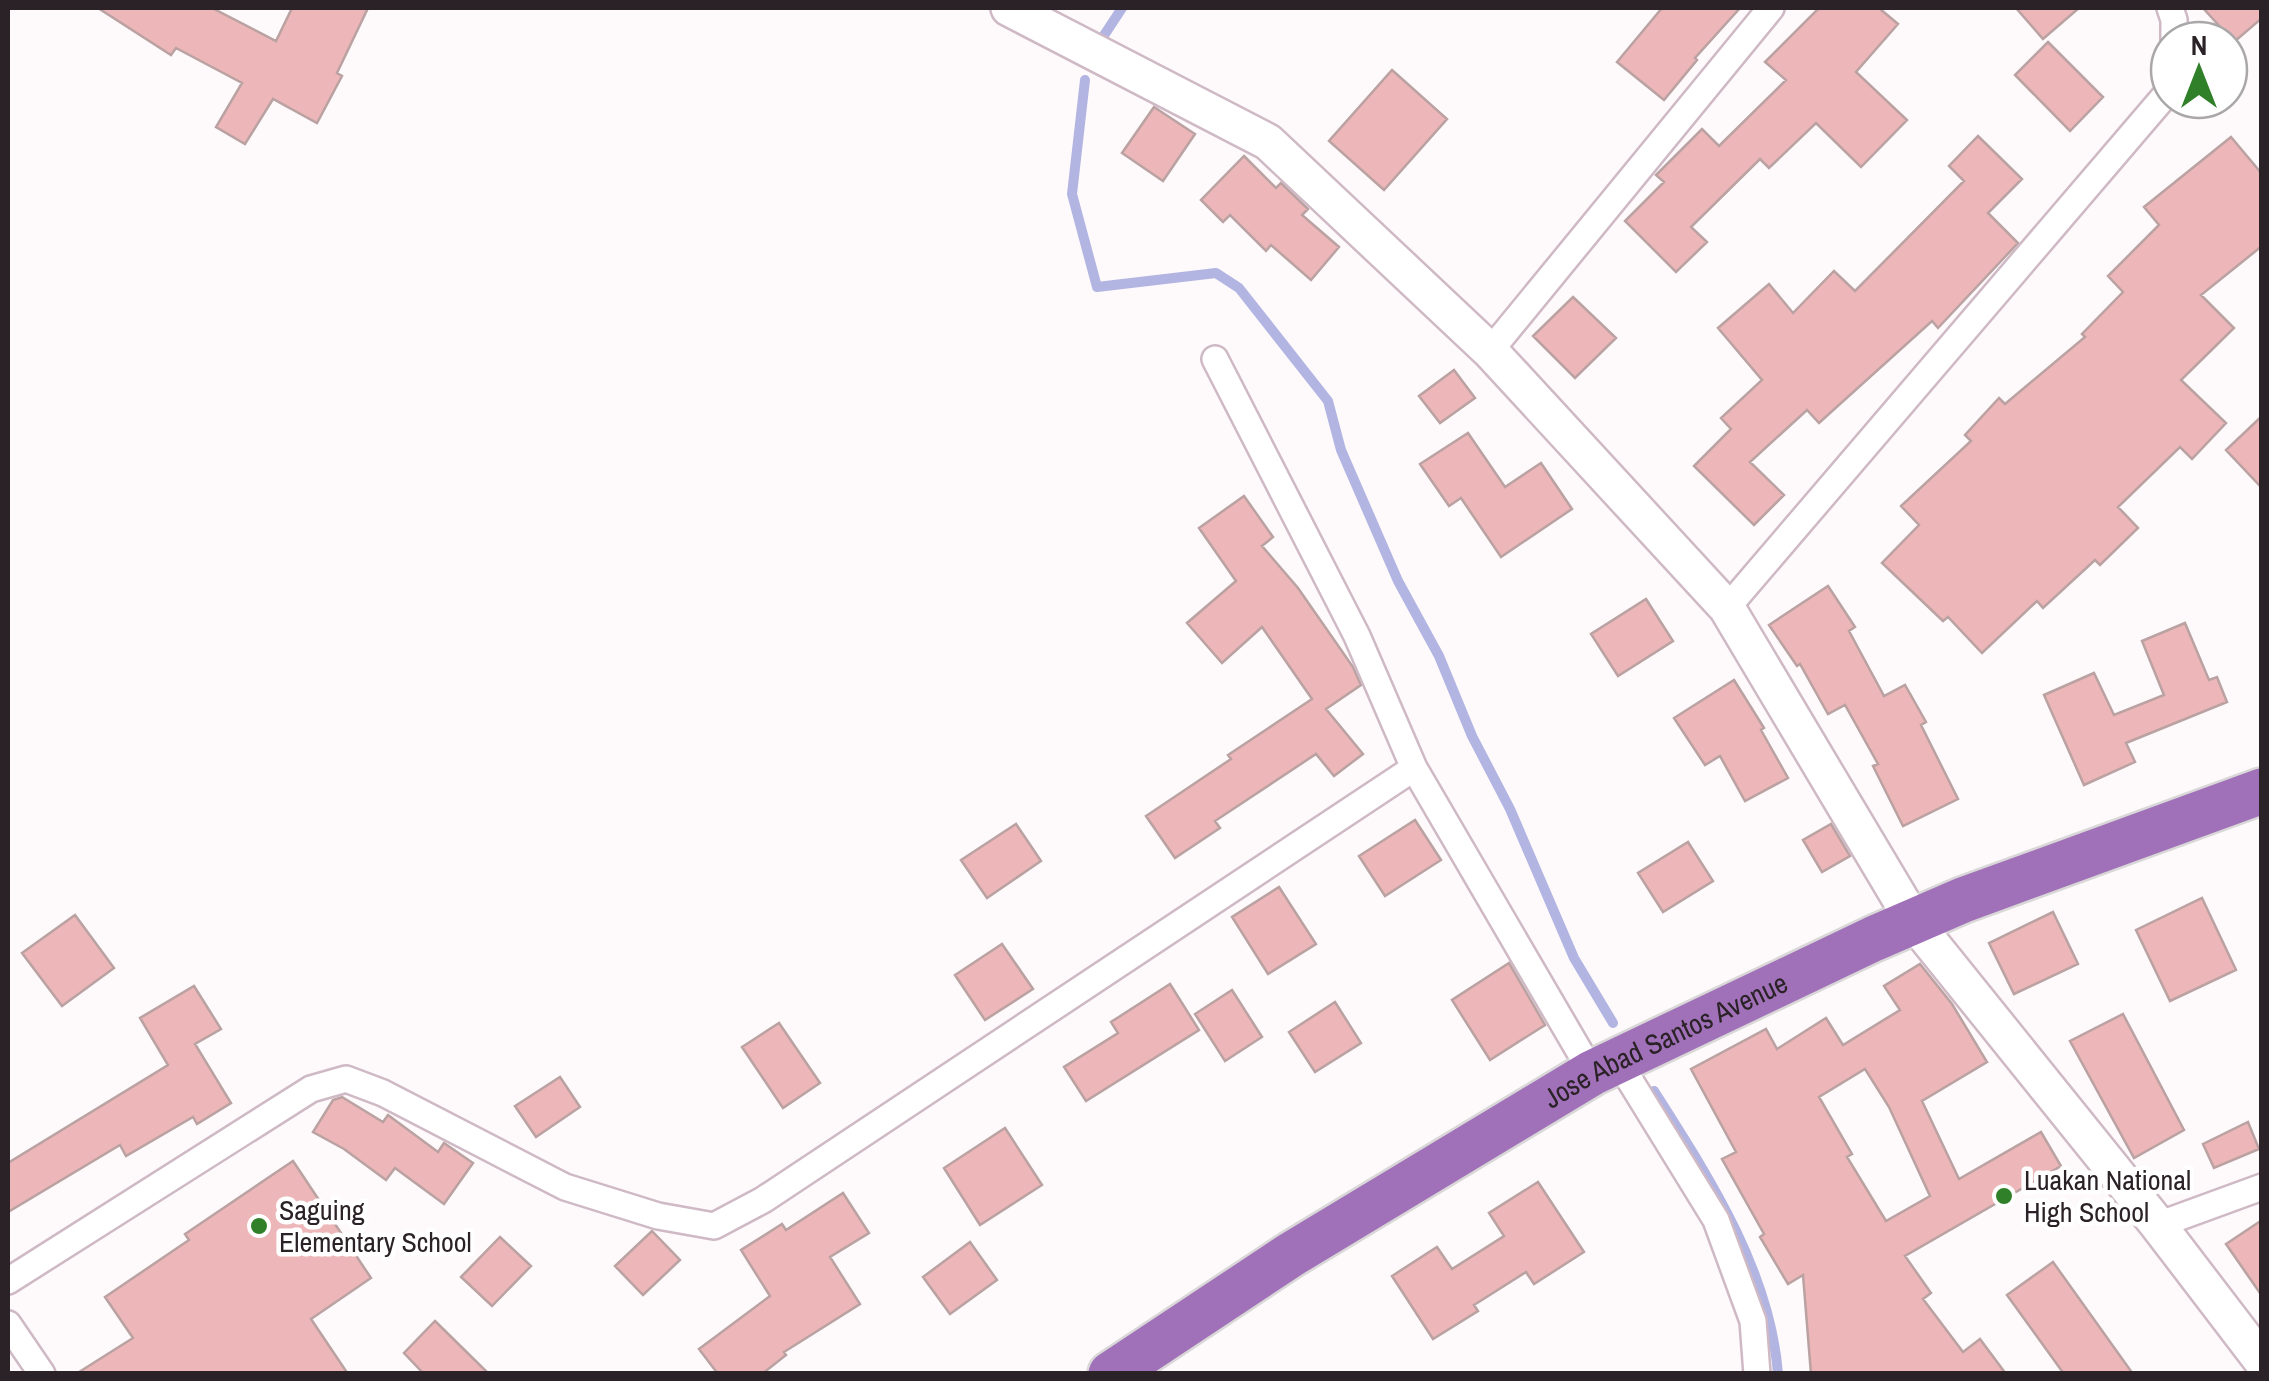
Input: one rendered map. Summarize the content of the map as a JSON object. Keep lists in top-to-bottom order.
{
  "streets": {
    "highway": ["Jose Abad Santos Avenue"]
  },
  "places": ["Luakan National High School", "Saguing Elementary School"],
  "north": "top"
}
